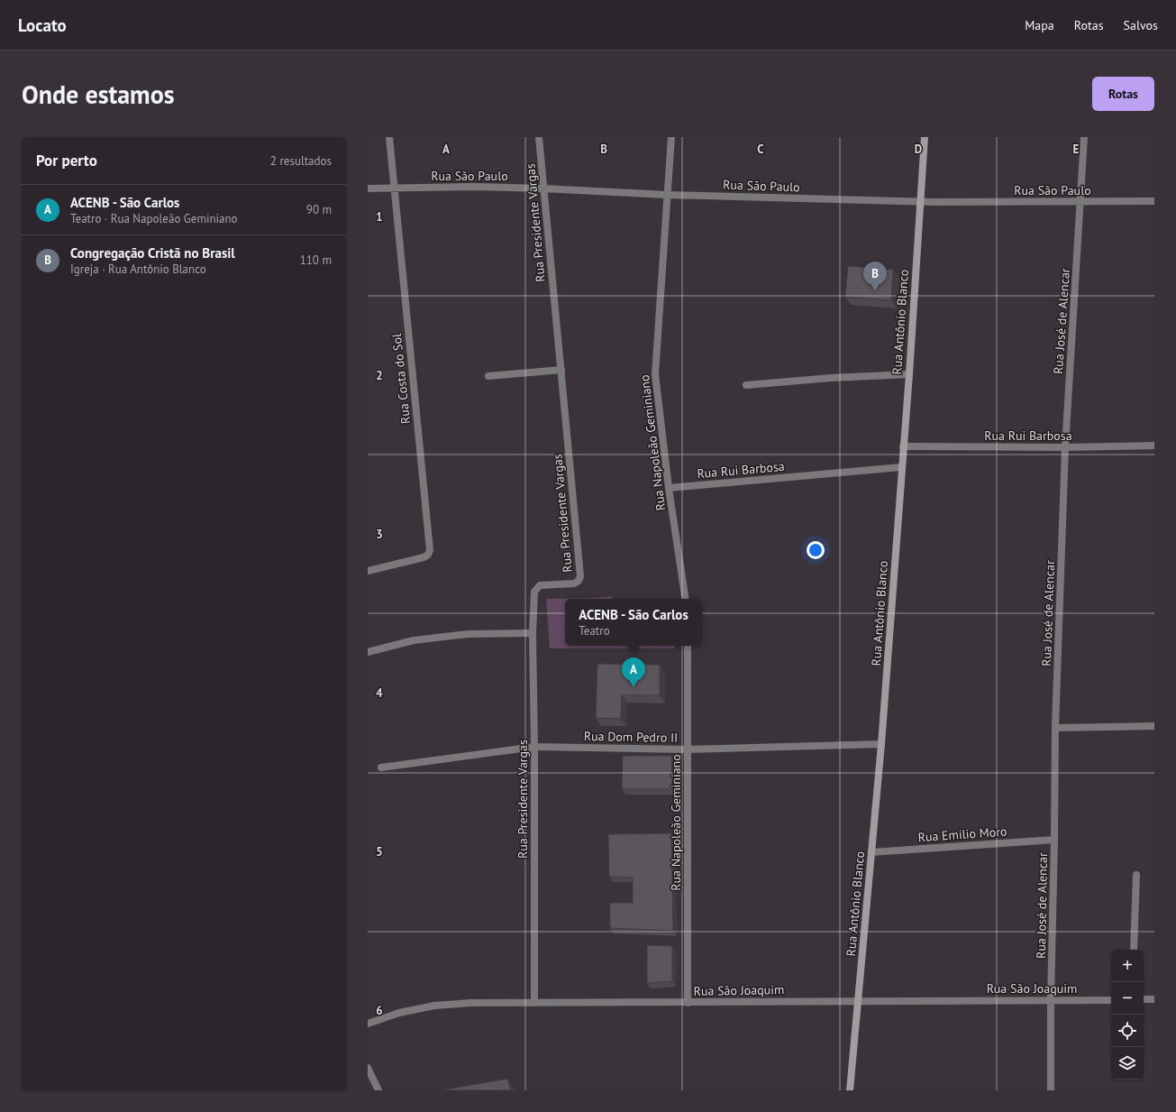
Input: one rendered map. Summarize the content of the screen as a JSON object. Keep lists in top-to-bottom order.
{
  "streets": {
    "street": [
      "Rua São Paulo",
      "Rua Presidente Vargas",
      "Rua José de Alencar",
      "Rua Antônio Blanco",
      "Rua Costa do Sol",
      "Rua Rui Barbosa",
      "Rua Napoleão Geminiano",
      "Rua Dom Pedro II",
      "Rua Emilio Moro",
      "Rua São Joaquim"
    ]
  },
  "crossings": [
    ["Rua São Paulo", "Rua Presidente Vargas"],
    ["Rua São Paulo", "Rua José de Alencar"],
    ["Rua São Paulo", "Rua Antônio Blanco"],
    ["Rua São Paulo", "Rua Costa do Sol"],
    ["Rua São Paulo", "Rua Napoleão Geminiano"],
    ["Rua Presidente Vargas", "Rua Dom Pedro II"],
    ["Rua Presidente Vargas", "Rua São Joaquim"],
    ["Rua José de Alencar", "Rua Rui Barbosa"],
    ["Rua José de Alencar", "Rua Emilio Moro"],
    ["Rua José de Alencar", "Rua São Joaquim"],
    ["Rua Antônio Blanco", "Rua Rui Barbosa"],
    ["Rua Antônio Blanco", "Rua Dom Pedro II"],
    ["Rua Antônio Blanco", "Rua Emilio Moro"],
    ["Rua Antônio Blanco", "Rua São Joaquim"],
    ["Rua Rui Barbosa", "Rua Napoleão Geminiano"],
    ["Rua Napoleão Geminiano", "Rua Dom Pedro II"],
    ["Rua Napoleão Geminiano", "Rua São Joaquim"]
  ],
  "page": {
    "header": "Locato",
    "nav": ["Mapa", "Rotas", "Salvos"],
    "buttons": "Rotas",
    "title": "Onde estamos",
    "heading": ["Por perto", "2 resultados"],
    "list": [
      {
        "mark": "A",
        "name": "ACENB - São Carlos",
        "note": "Teatro · Rua Napoleão Geminiano",
        "value": "90 m"
      },
      {
        "mark": "B",
        "name": "Congregação Cristã no Brasil",
        "note": "Igreja · Rua Antônio Blanco",
        "value": "110 m"
      }
    ],
    "pins": ["B", "A"],
    "popup": ["ACENB - São Carlos", "Teatro"],
    "map_buttons": ["+", "−"]
  },
  "grid": {
    "columns": [
      "A",
      "B",
      "C",
      "D",
      "E"
    ],
    "rows": [
      "1",
      "2",
      "3",
      "4",
      "5",
      "6"
    ]
  }
}
